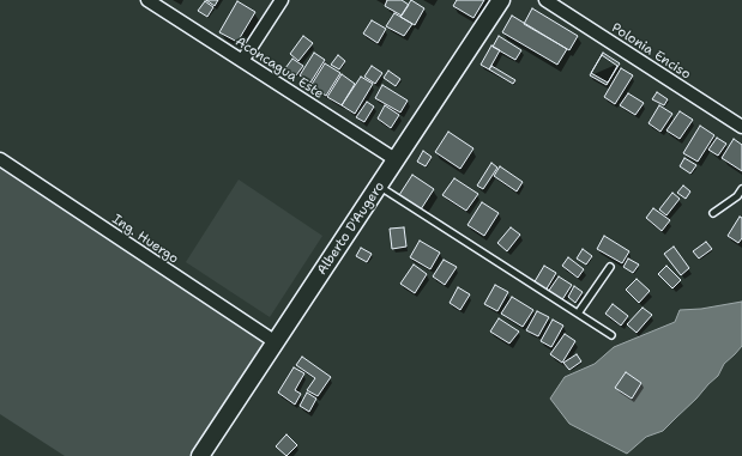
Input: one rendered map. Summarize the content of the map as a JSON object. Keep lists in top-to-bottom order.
{
  "streets": {
    "main road": ["Alberto D'Augero"],
    "street": ["Polonia Enciso", "Aconcagua Este", "Ing. Huergo"]
  },
  "crossings": [
    ["Aconcagua Este", "Alberto D'Augero"],
    ["Alberto D'Augero", "Ing. Huergo"]
  ]
}
